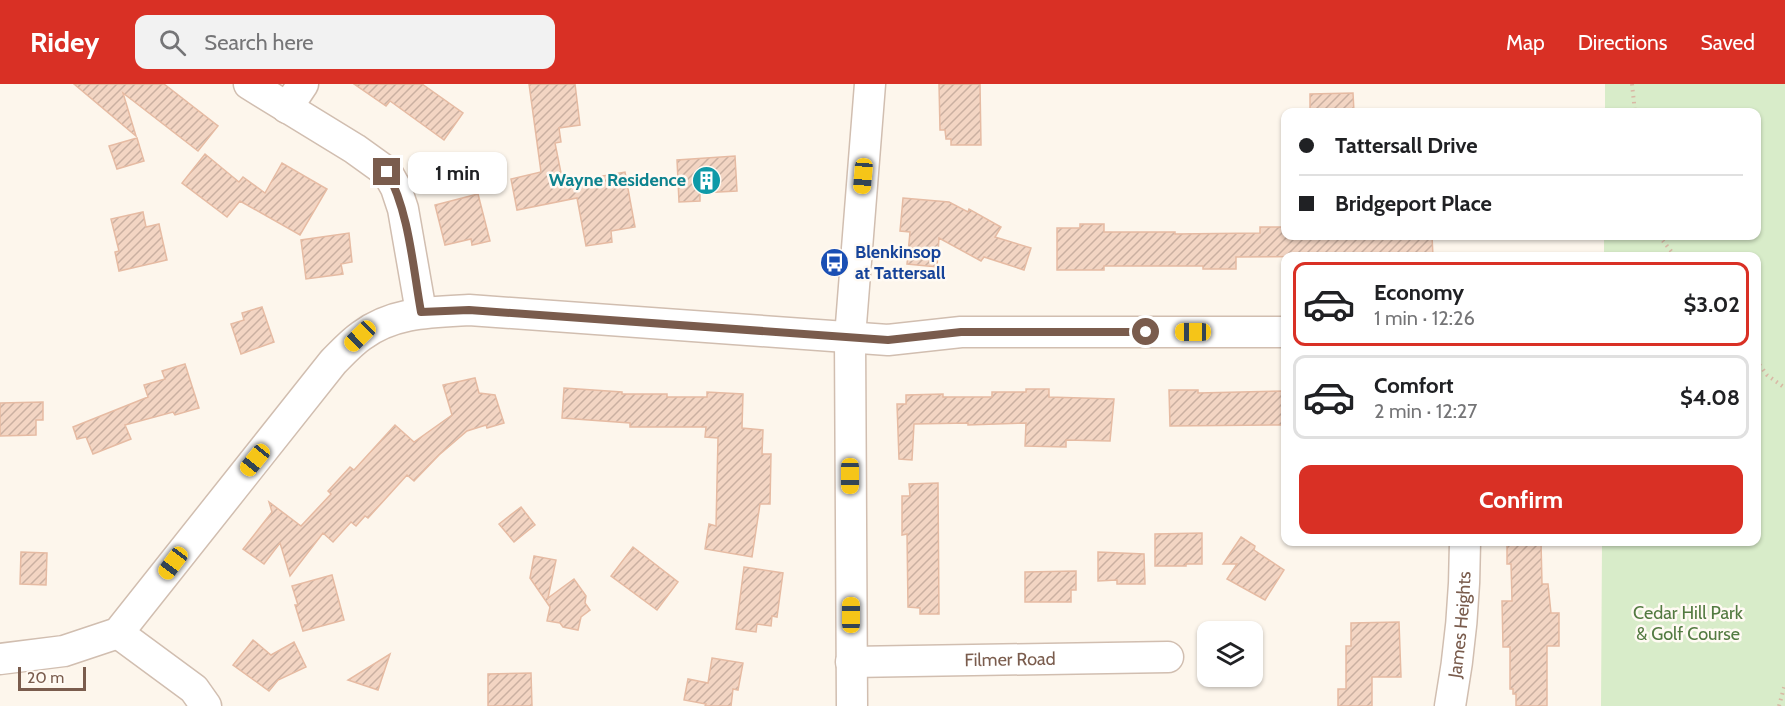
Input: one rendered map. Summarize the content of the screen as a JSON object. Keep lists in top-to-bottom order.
{
  "streets": {
    "street": ["James Heights", "Filmer Road"]
  },
  "parks": ["Cedar Hill Park & Golf Course"],
  "places": {
    "building": ["Wayne Residence"],
    "bus stop": ["Blenkinsop at Tattersall"]
  },
  "scale_bar": "20 m",
  "page": {
    "header": "Ridey",
    "search": "Search here",
    "nav": ["Map", "Directions", "Saved"],
    "banner": ["Tattersall Drive", "Bridgeport Place"],
    "bubble": "1 min",
    "list": [
      {
        "name": "Economy",
        "note": "1 min · 12:26",
        "value": "$3.02"
      },
      {
        "name": "Comfort",
        "note": "2 min · 12:27",
        "value": "$4.08"
      }
    ],
    "buttons": "Confirm",
    "scale": "20 m"
  }
}
